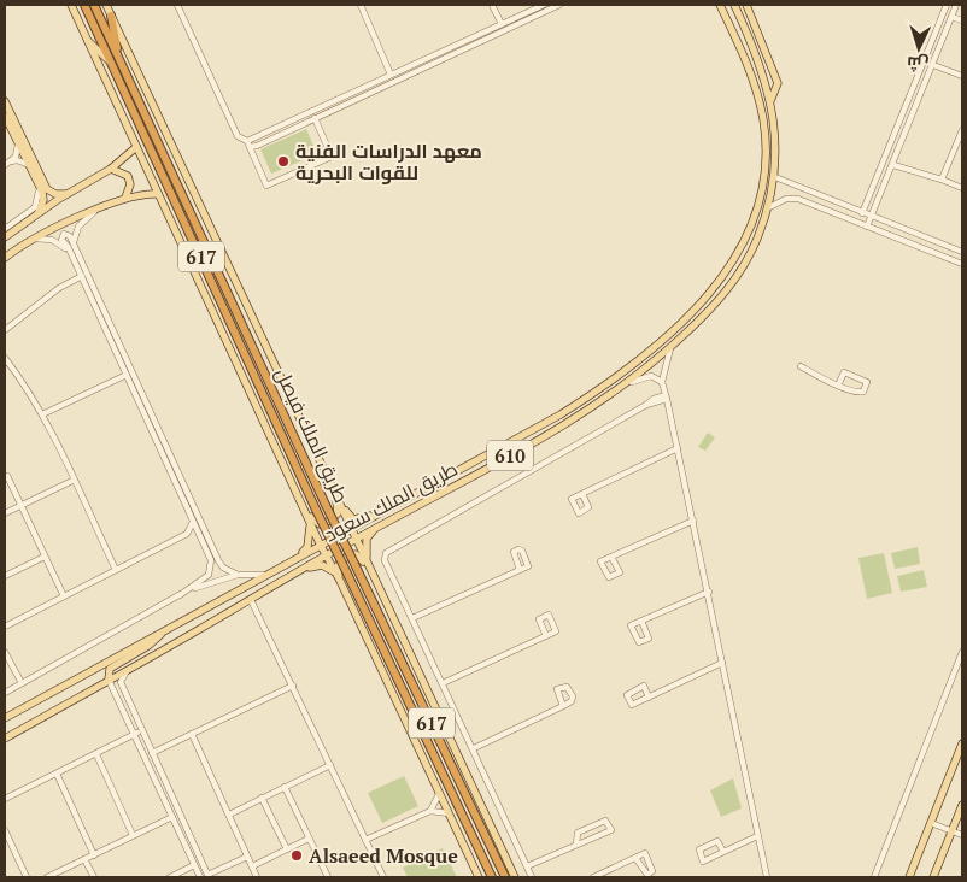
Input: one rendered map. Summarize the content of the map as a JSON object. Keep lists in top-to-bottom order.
{
  "streets": {
    "highway": ["617", "طريق الملك فيصل"],
    "main road": ["610", "طريق الملك سعود"]
  },
  "places": ["معهد الدراسات الفنية للقوات البحرية", "Alsaeed Mosque"],
  "north": "bottom"
}
